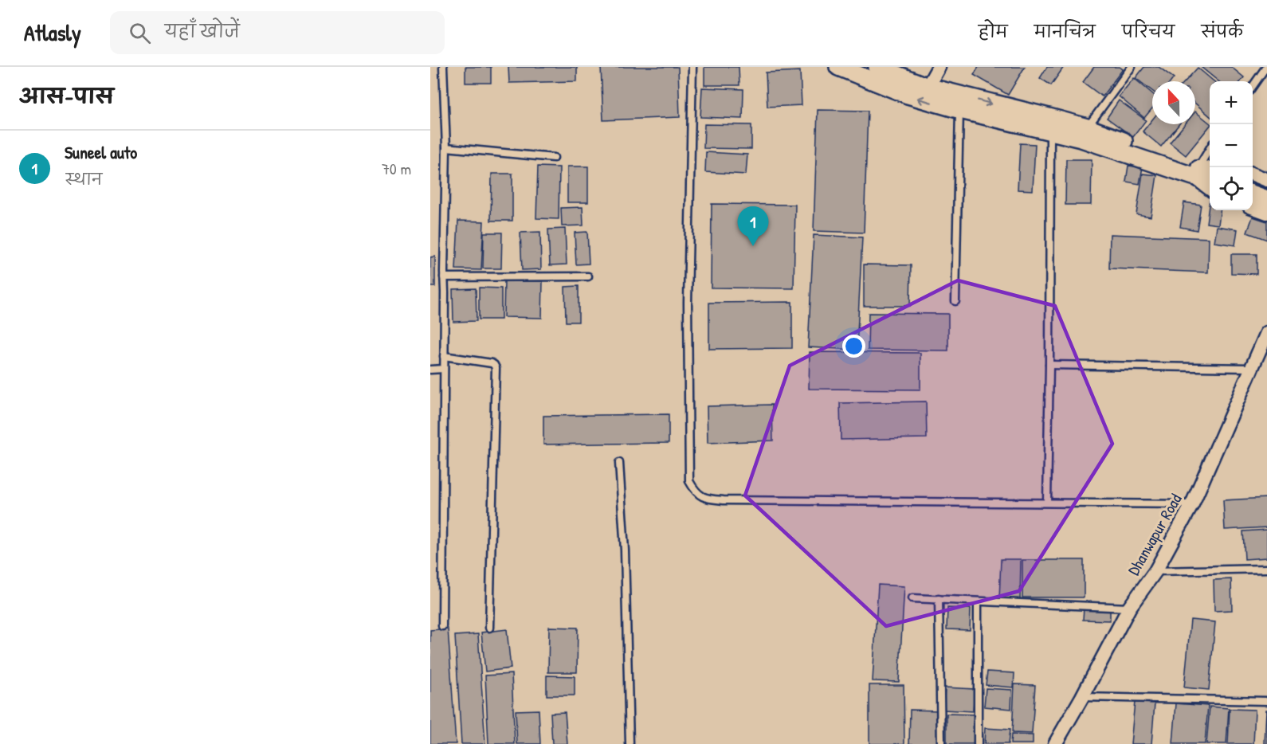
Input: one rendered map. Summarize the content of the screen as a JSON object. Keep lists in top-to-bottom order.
{
  "streets": {
    "street": ["Dhanwapur Road"]
  },
  "north": "top",
  "page": {
    "header": "Atlasly",
    "search": "यहाँ खोजें",
    "nav": [
      "होम",
      "मानचित्र",
      "परिचय",
      "संपर्क"
    ],
    "heading": "आस-पास",
    "map_buttons": ["+", "−"],
    "list": [
      {
        "mark": "1",
        "name": "Suneel auto",
        "note": "स्थान",
        "value": "70 m"
      }
    ],
    "pins": "1"
  }
}
